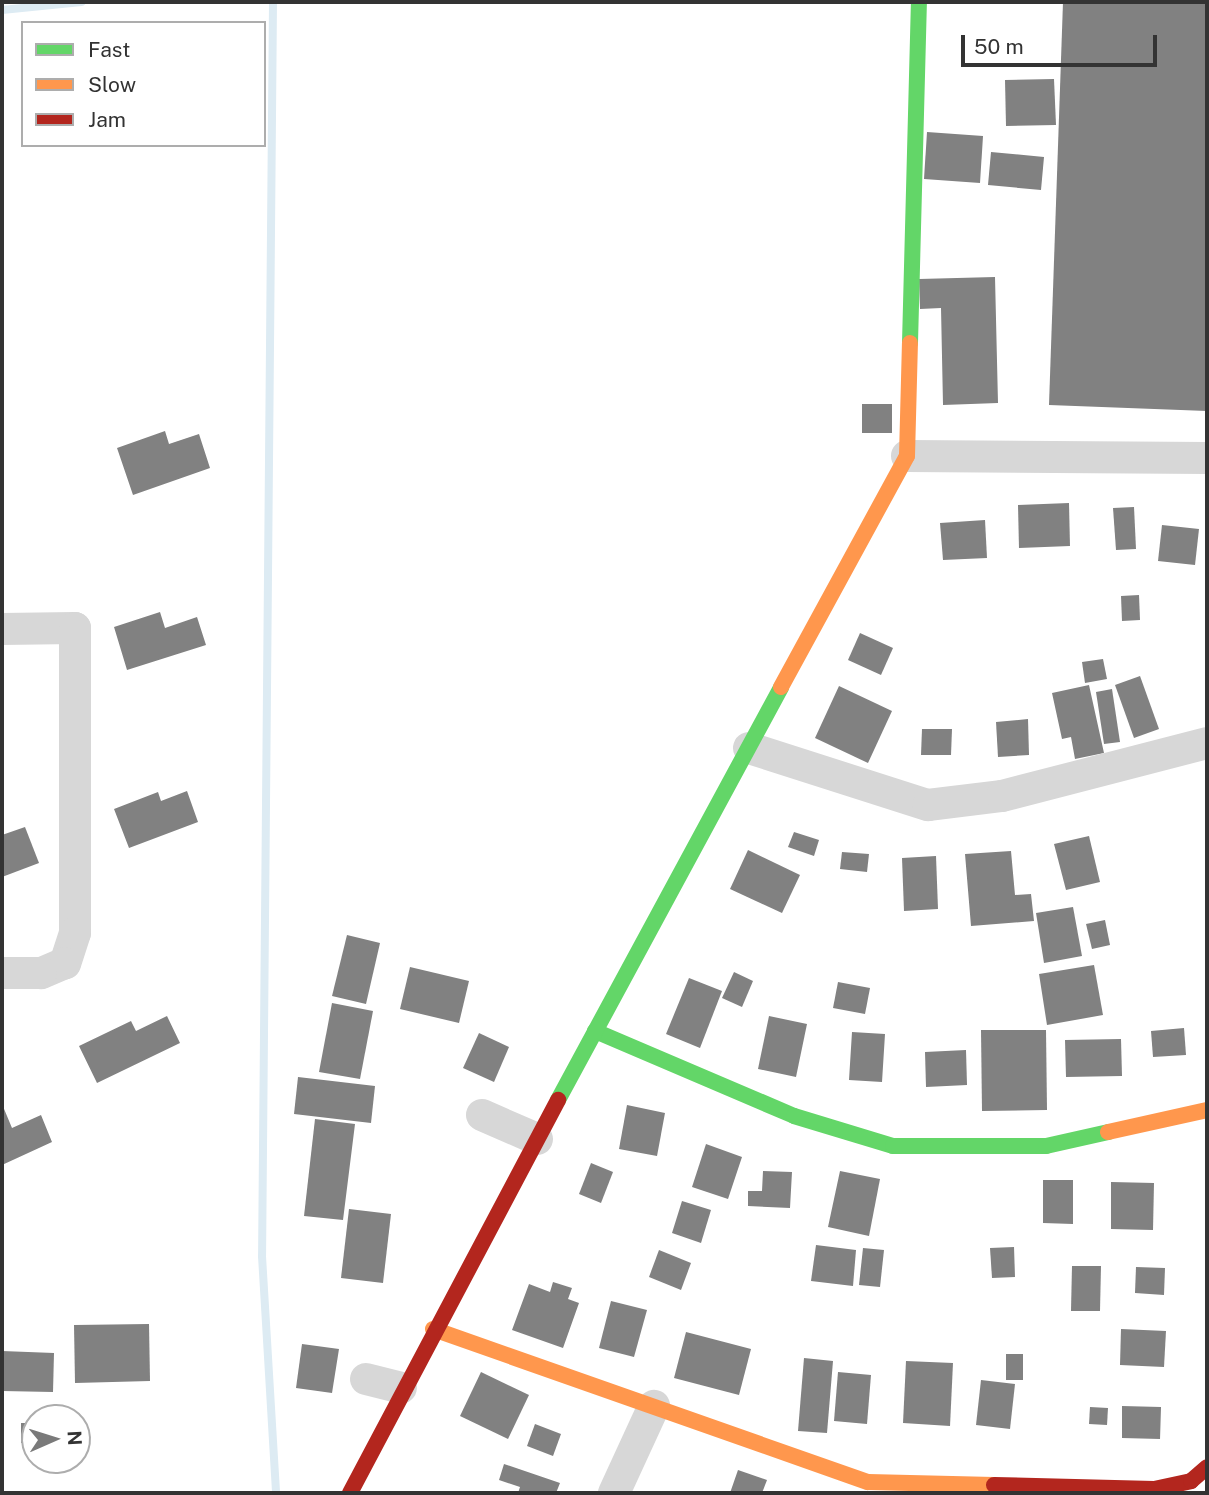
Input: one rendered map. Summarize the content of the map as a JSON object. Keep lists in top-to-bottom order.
{
  "legend": ["Fast", "Slow", "Jam"],
  "scale_bar": "50 m",
  "north": "right"
}
